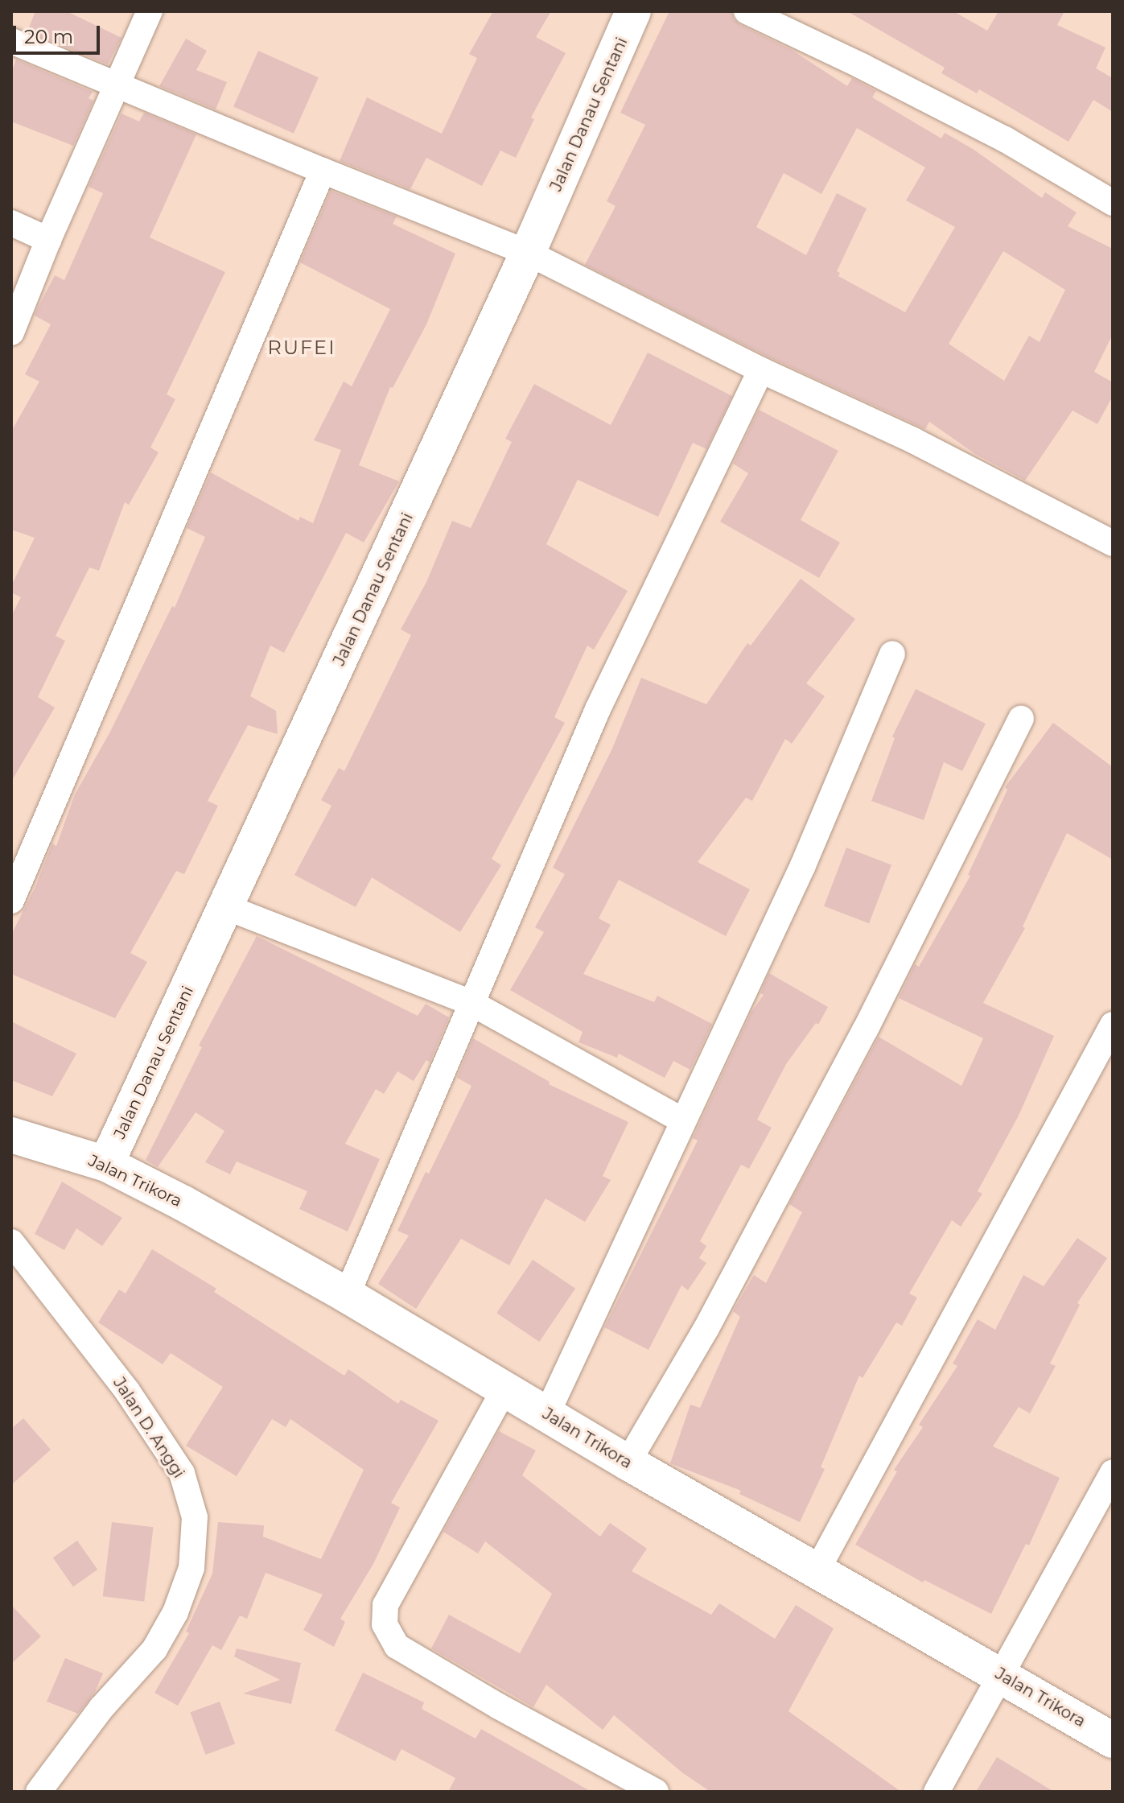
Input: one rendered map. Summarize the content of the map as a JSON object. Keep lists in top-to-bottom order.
{
  "streets": {
    "street": ["Jalan Danau Sentani", "Jalan Trikora", "Jalan D. Anggi"]
  },
  "crossings": [
    ["Jalan Danau Sentani", "Jalan Trikora"]
  ],
  "districts": ["RUFEI"],
  "scale_bar": "20 m"
}
